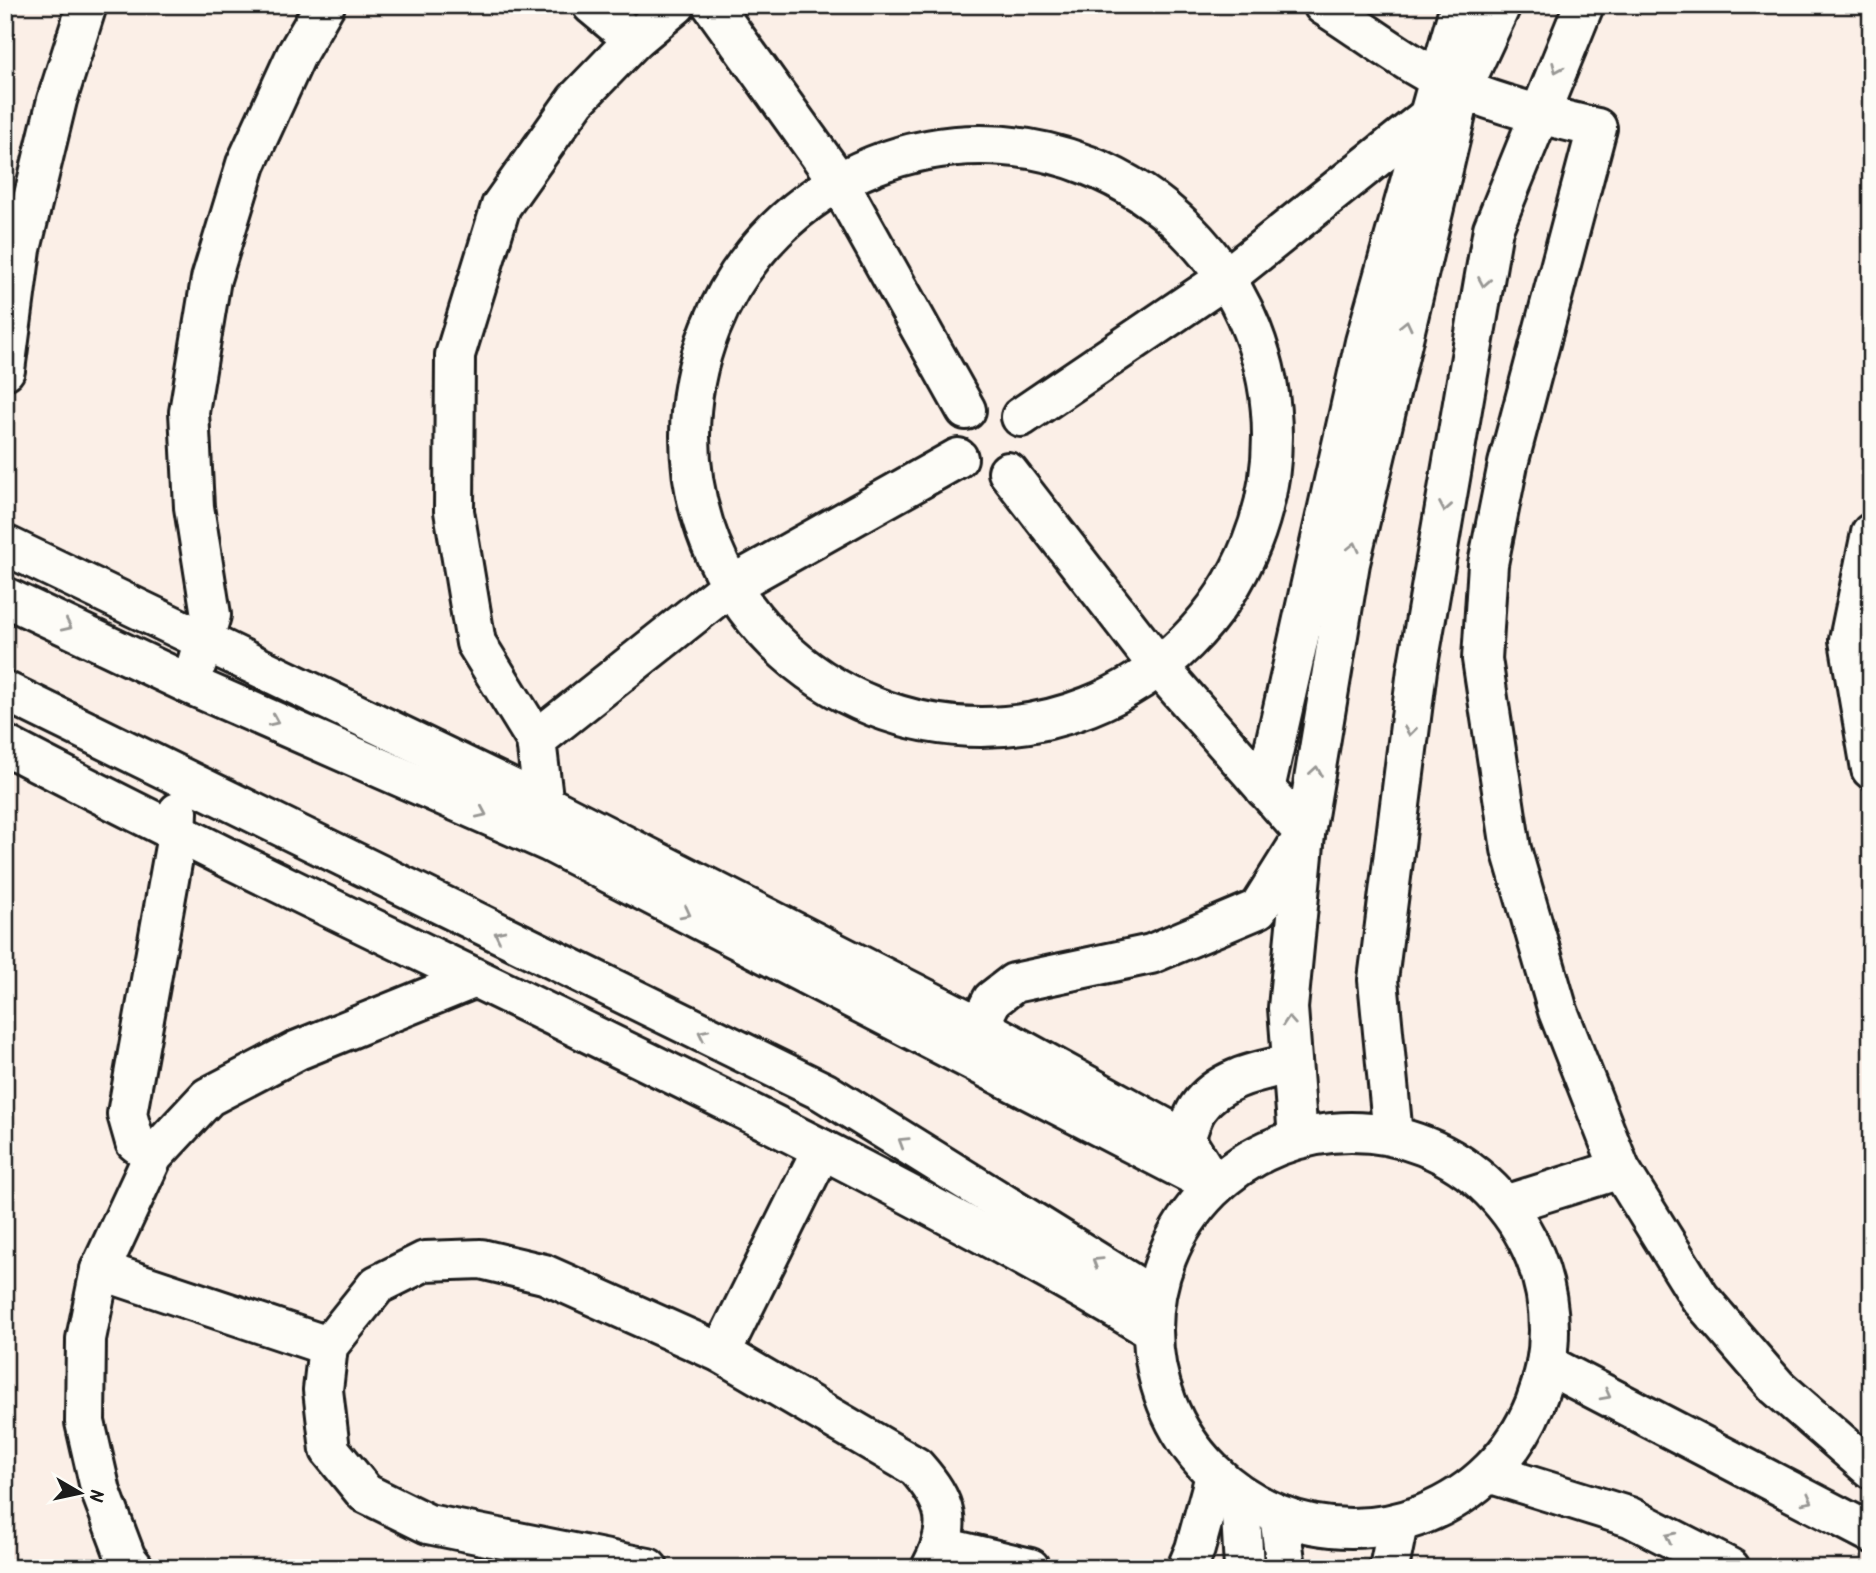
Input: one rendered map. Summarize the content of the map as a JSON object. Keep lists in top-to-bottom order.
{
  "north": "right"
}
